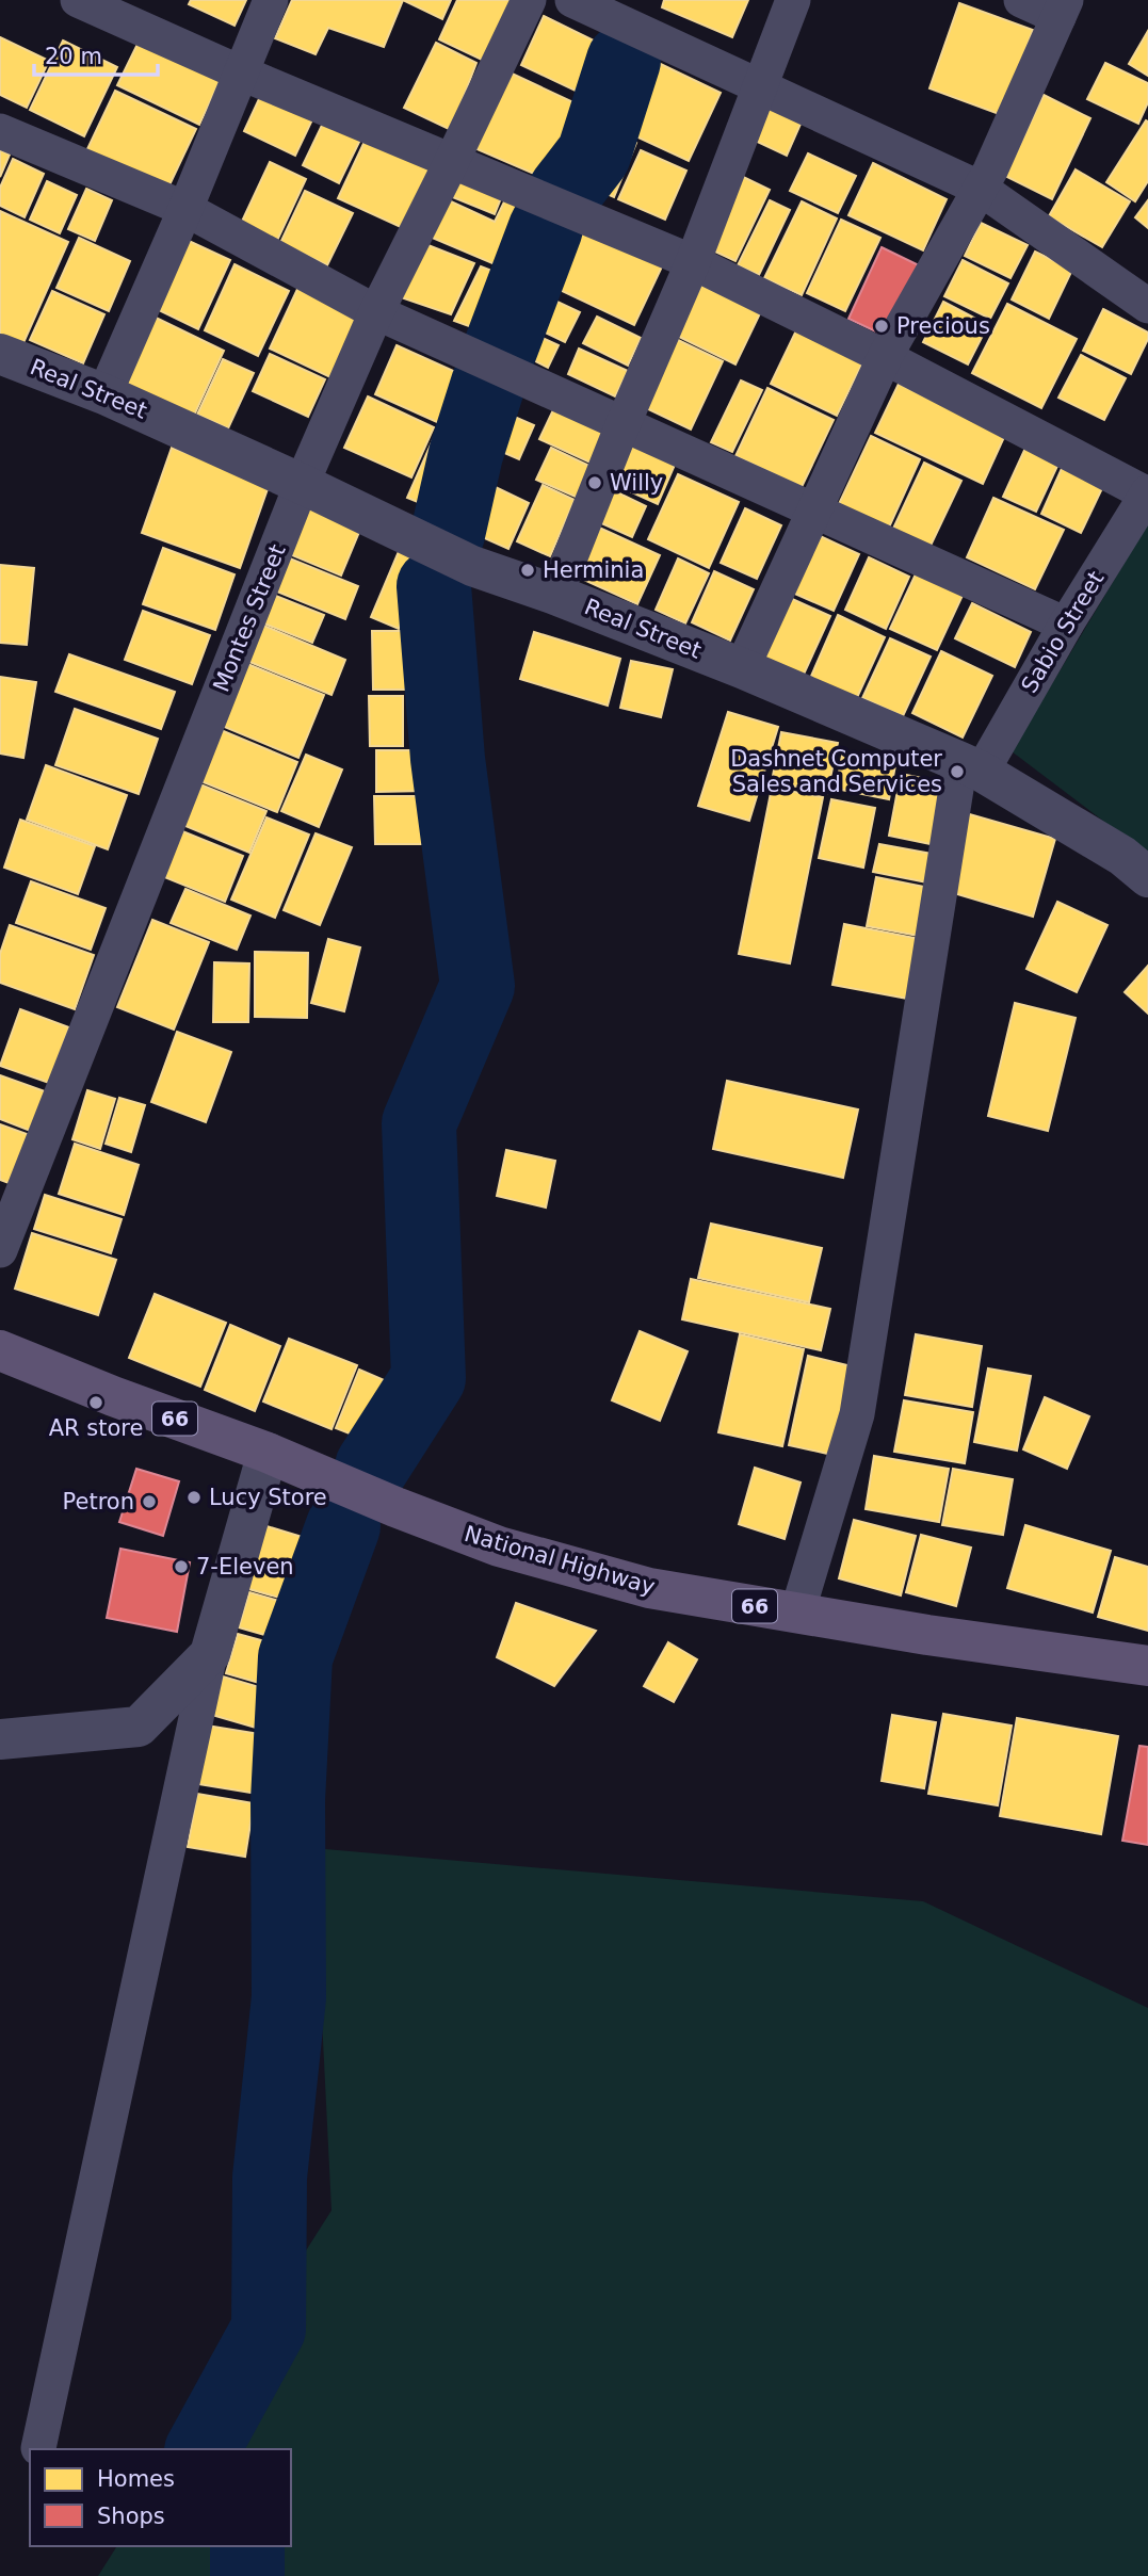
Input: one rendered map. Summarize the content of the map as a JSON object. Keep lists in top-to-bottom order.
{
  "streets": {
    "main road": ["66", "National Highway"],
    "street": ["Real Street", "Montes Street", "Sabio Street"]
  },
  "crossings": [
    ["Real Street", "Montes Street"],
    ["Real Street", "Sabio Street"]
  ],
  "places": [
    "Precious",
    "Willy",
    "Herminia",
    "Dashnet Computer Sales and Services",
    "AR store",
    "Lucy Store",
    "Petron",
    "7-Eleven"
  ],
  "legend": ["Homes", "Shops"],
  "scale_bar": "20 m"
}
